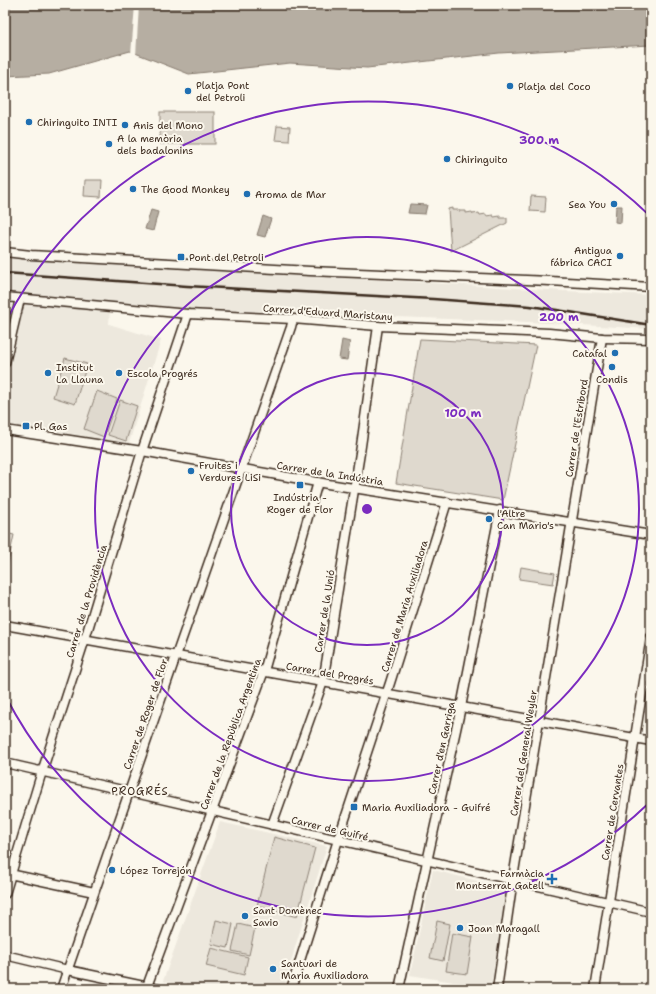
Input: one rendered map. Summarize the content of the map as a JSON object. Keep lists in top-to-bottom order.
{
  "streets": {
    "street": [
      "Carrer d'Eduard Maristany",
      "Carrer de l'Estribord",
      "Carrer de la Indústria",
      "Carrer de la Providència",
      "Carrer de Maria Auxiliadora",
      "Carrer de la Unió",
      "Carrer del Progrés",
      "Carrer de Roger de Flor",
      "Carrer de la República Argentina",
      "Carrer d'en Garriga",
      "Carrer del General Weyler",
      "Carrer de Cervantes",
      "Carrer de Guifré"
    ]
  },
  "crossings": [
    ["Carrer d'Eduard Maristany", "Carrer de l'Estribord"],
    ["Carrer d'Eduard Maristany", "Carrer de la Providència"],
    ["Carrer d'Eduard Maristany", "Carrer de la Unió"],
    ["Carrer d'Eduard Maristany", "Carrer de Roger de Flor"],
    ["Carrer de l'Estribord", "Carrer de la Indústria"],
    ["Carrer de l'Estribord", "Carrer del General Weyler"],
    ["Carrer de la Indústria", "Carrer de la Providència"],
    ["Carrer de la Indústria", "Carrer de Maria Auxiliadora"],
    ["Carrer de la Indústria", "Carrer de la Unió"],
    ["Carrer de la Indústria", "Carrer de Roger de Flor"],
    ["Carrer de la Indústria", "Carrer de la República Argentina"],
    ["Carrer de la Indústria", "Carrer d'en Garriga"],
    ["Carrer de la Indústria", "Carrer del General Weyler"],
    ["Carrer de la Providència", "Carrer del Progrés"],
    ["Carrer de la Providència", "Carrer de Guifré"],
    ["Carrer de Maria Auxiliadora", "Carrer del Progrés"],
    ["Carrer de Maria Auxiliadora", "Carrer de Guifré"],
    ["Carrer de la Unió", "Carrer del Progrés"],
    ["Carrer de la Unió", "Carrer de Guifré"],
    ["Carrer del Progrés", "Carrer de Roger de Flor"],
    ["Carrer del Progrés", "Carrer de la República Argentina"],
    ["Carrer del Progrés", "Carrer d'en Garriga"],
    ["Carrer del Progrés", "Carrer del General Weyler"],
    ["Carrer del Progrés", "Carrer de Cervantes"],
    ["Carrer de Roger de Flor", "Carrer de Guifré"],
    ["Carrer de la República Argentina", "Carrer de Guifré"],
    ["Carrer d'en Garriga", "Carrer de Guifré"],
    ["Carrer del General Weyler", "Carrer de Guifré"],
    ["Carrer de Cervantes", "Carrer de Guifré"]
  ],
  "districts": ["PROGRÉS"],
  "places": {
    "other": [
      "Platja del Coco",
      "Platja Pont del Petroli",
      "Chiringuito INTI",
      "Anis del Mono",
      "A la memòria dels badalonins",
      "Chiringuito",
      "The Good Monkey",
      "Aroma de Mar",
      "Sea You",
      "Antigua fábrica CACI",
      "Catafal",
      "Condis",
      "Institut La Llauna",
      "Escola Progrés",
      "Fruites i Verdures LiSi",
      "l'Altre Can Mario's",
      "López Torrejón",
      "Sant Domènec Savio",
      "Joan Maragall",
      "Santuari de Maria Auxiliadora"
    ],
    "transit": [
      "Pont del Petroli",
      "Pl. Gas",
      "Indústria - Roger de Flor",
      "Maria Auxiliadora - Guifré"
    ],
    "health": ["Farmàcia Montserrat Gatell"]
  },
  "rings": ["300 m", "200 m", "100 m"]
}
